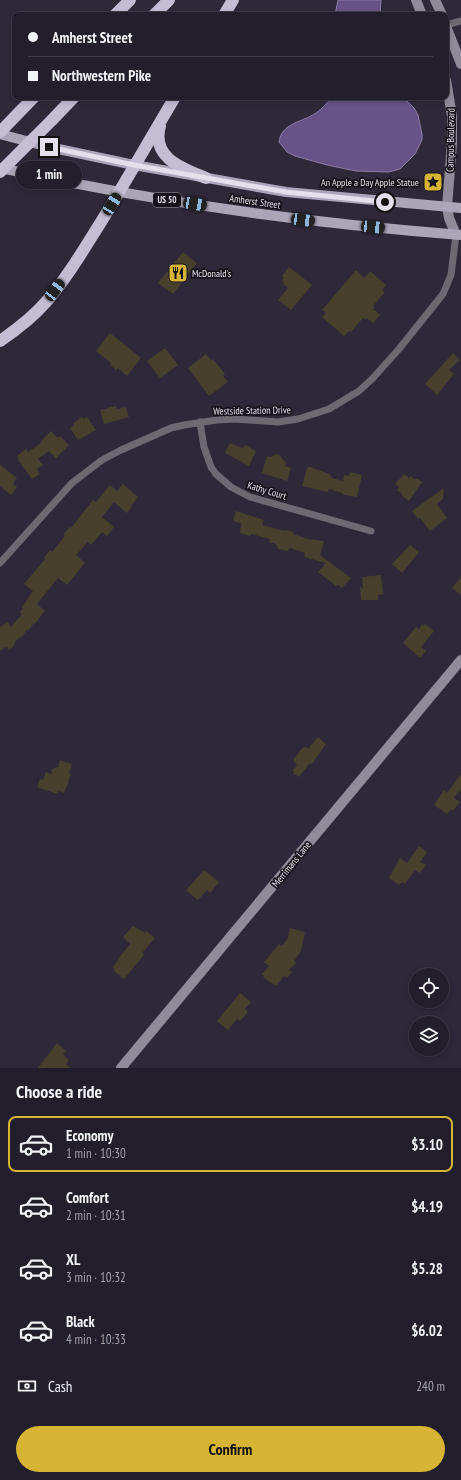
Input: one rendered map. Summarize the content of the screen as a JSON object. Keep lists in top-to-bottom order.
{
  "streets": {
    "main road": [
      "Campus Boulevard",
      "US 50",
      "Amherst Street",
      "Merrimans Lane"
    ],
    "street": ["Westside Station Drive", "Kathy Court"]
  },
  "crossings": [
    ["Campus Boulevard", "Amherst Street"],
    ["Campus Boulevard", "Westside Station Drive"],
    ["US 50", "Amherst Street"],
    ["Amherst Street", "Westside Station Drive"],
    ["Westside Station Drive", "Kathy Court"]
  ],
  "places": {
    "place": ["An Apple a Day Apple Statue"],
    "restaurant": ["McDonald's"]
  },
  "page": {
    "banner": ["Amherst Street", "Northwestern Pike"],
    "bubble": "1 min",
    "heading": "Choose a ride",
    "list": [
      {
        "name": "Economy",
        "note": "1 min · 10:30",
        "value": "$3.10"
      },
      {
        "name": "Comfort",
        "note": "2 min · 10:31",
        "value": "$4.19"
      },
      {
        "name": "XL",
        "note": "3 min · 10:32",
        "value": "$5.28"
      },
      {
        "name": "Black",
        "note": "4 min · 10:33",
        "value": "$6.02"
      }
    ],
    "pay": ["Cash", "240 m"],
    "buttons": "Confirm"
  }
}
